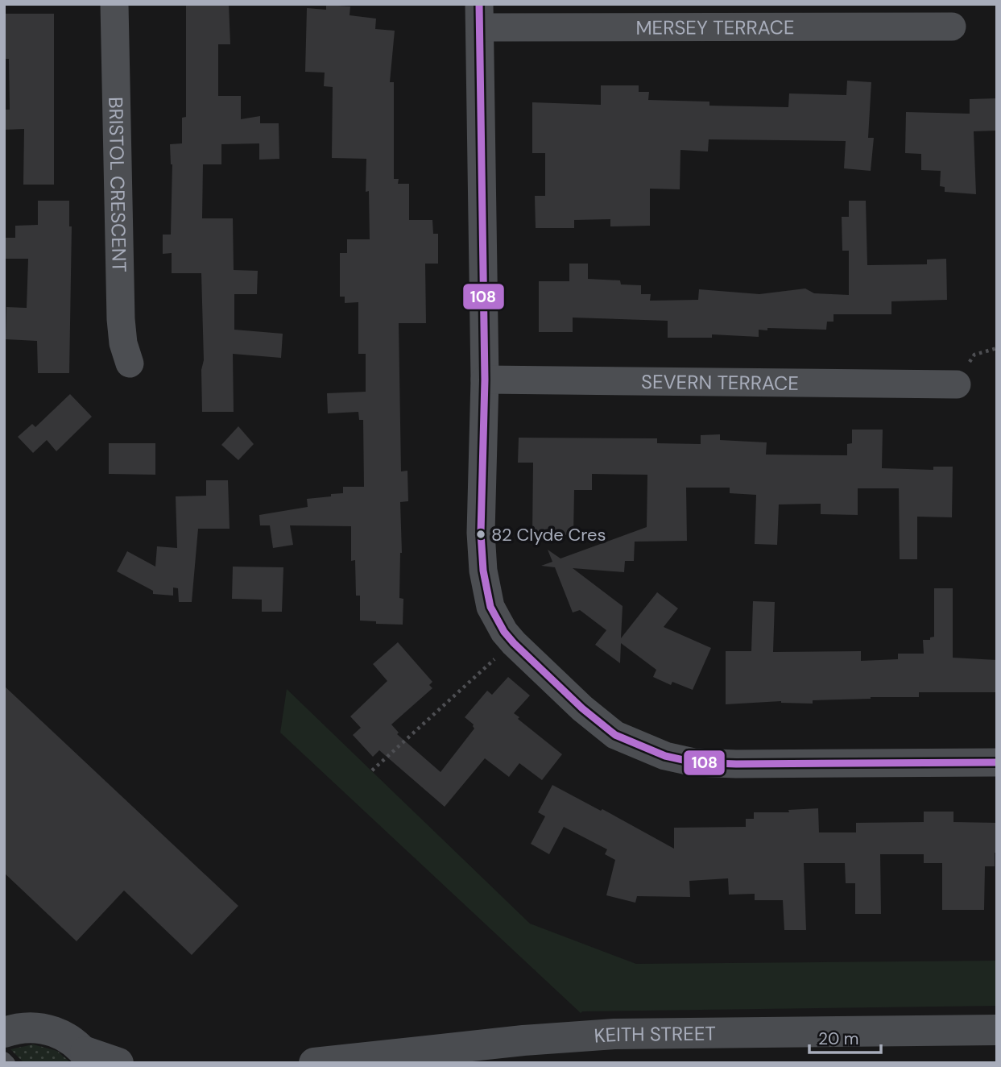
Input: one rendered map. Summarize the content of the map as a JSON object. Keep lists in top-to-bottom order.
{
  "streets": {
    "street": [
      "MERSEY TERRACE",
      "BRISTOL CRESCENT",
      "SEVERN TERRACE",
      "KEITH STREET"
    ]
  },
  "places": ["82 Clyde Cres"],
  "lines": ["transit line 108"],
  "scale_bar": "20 m"
}
